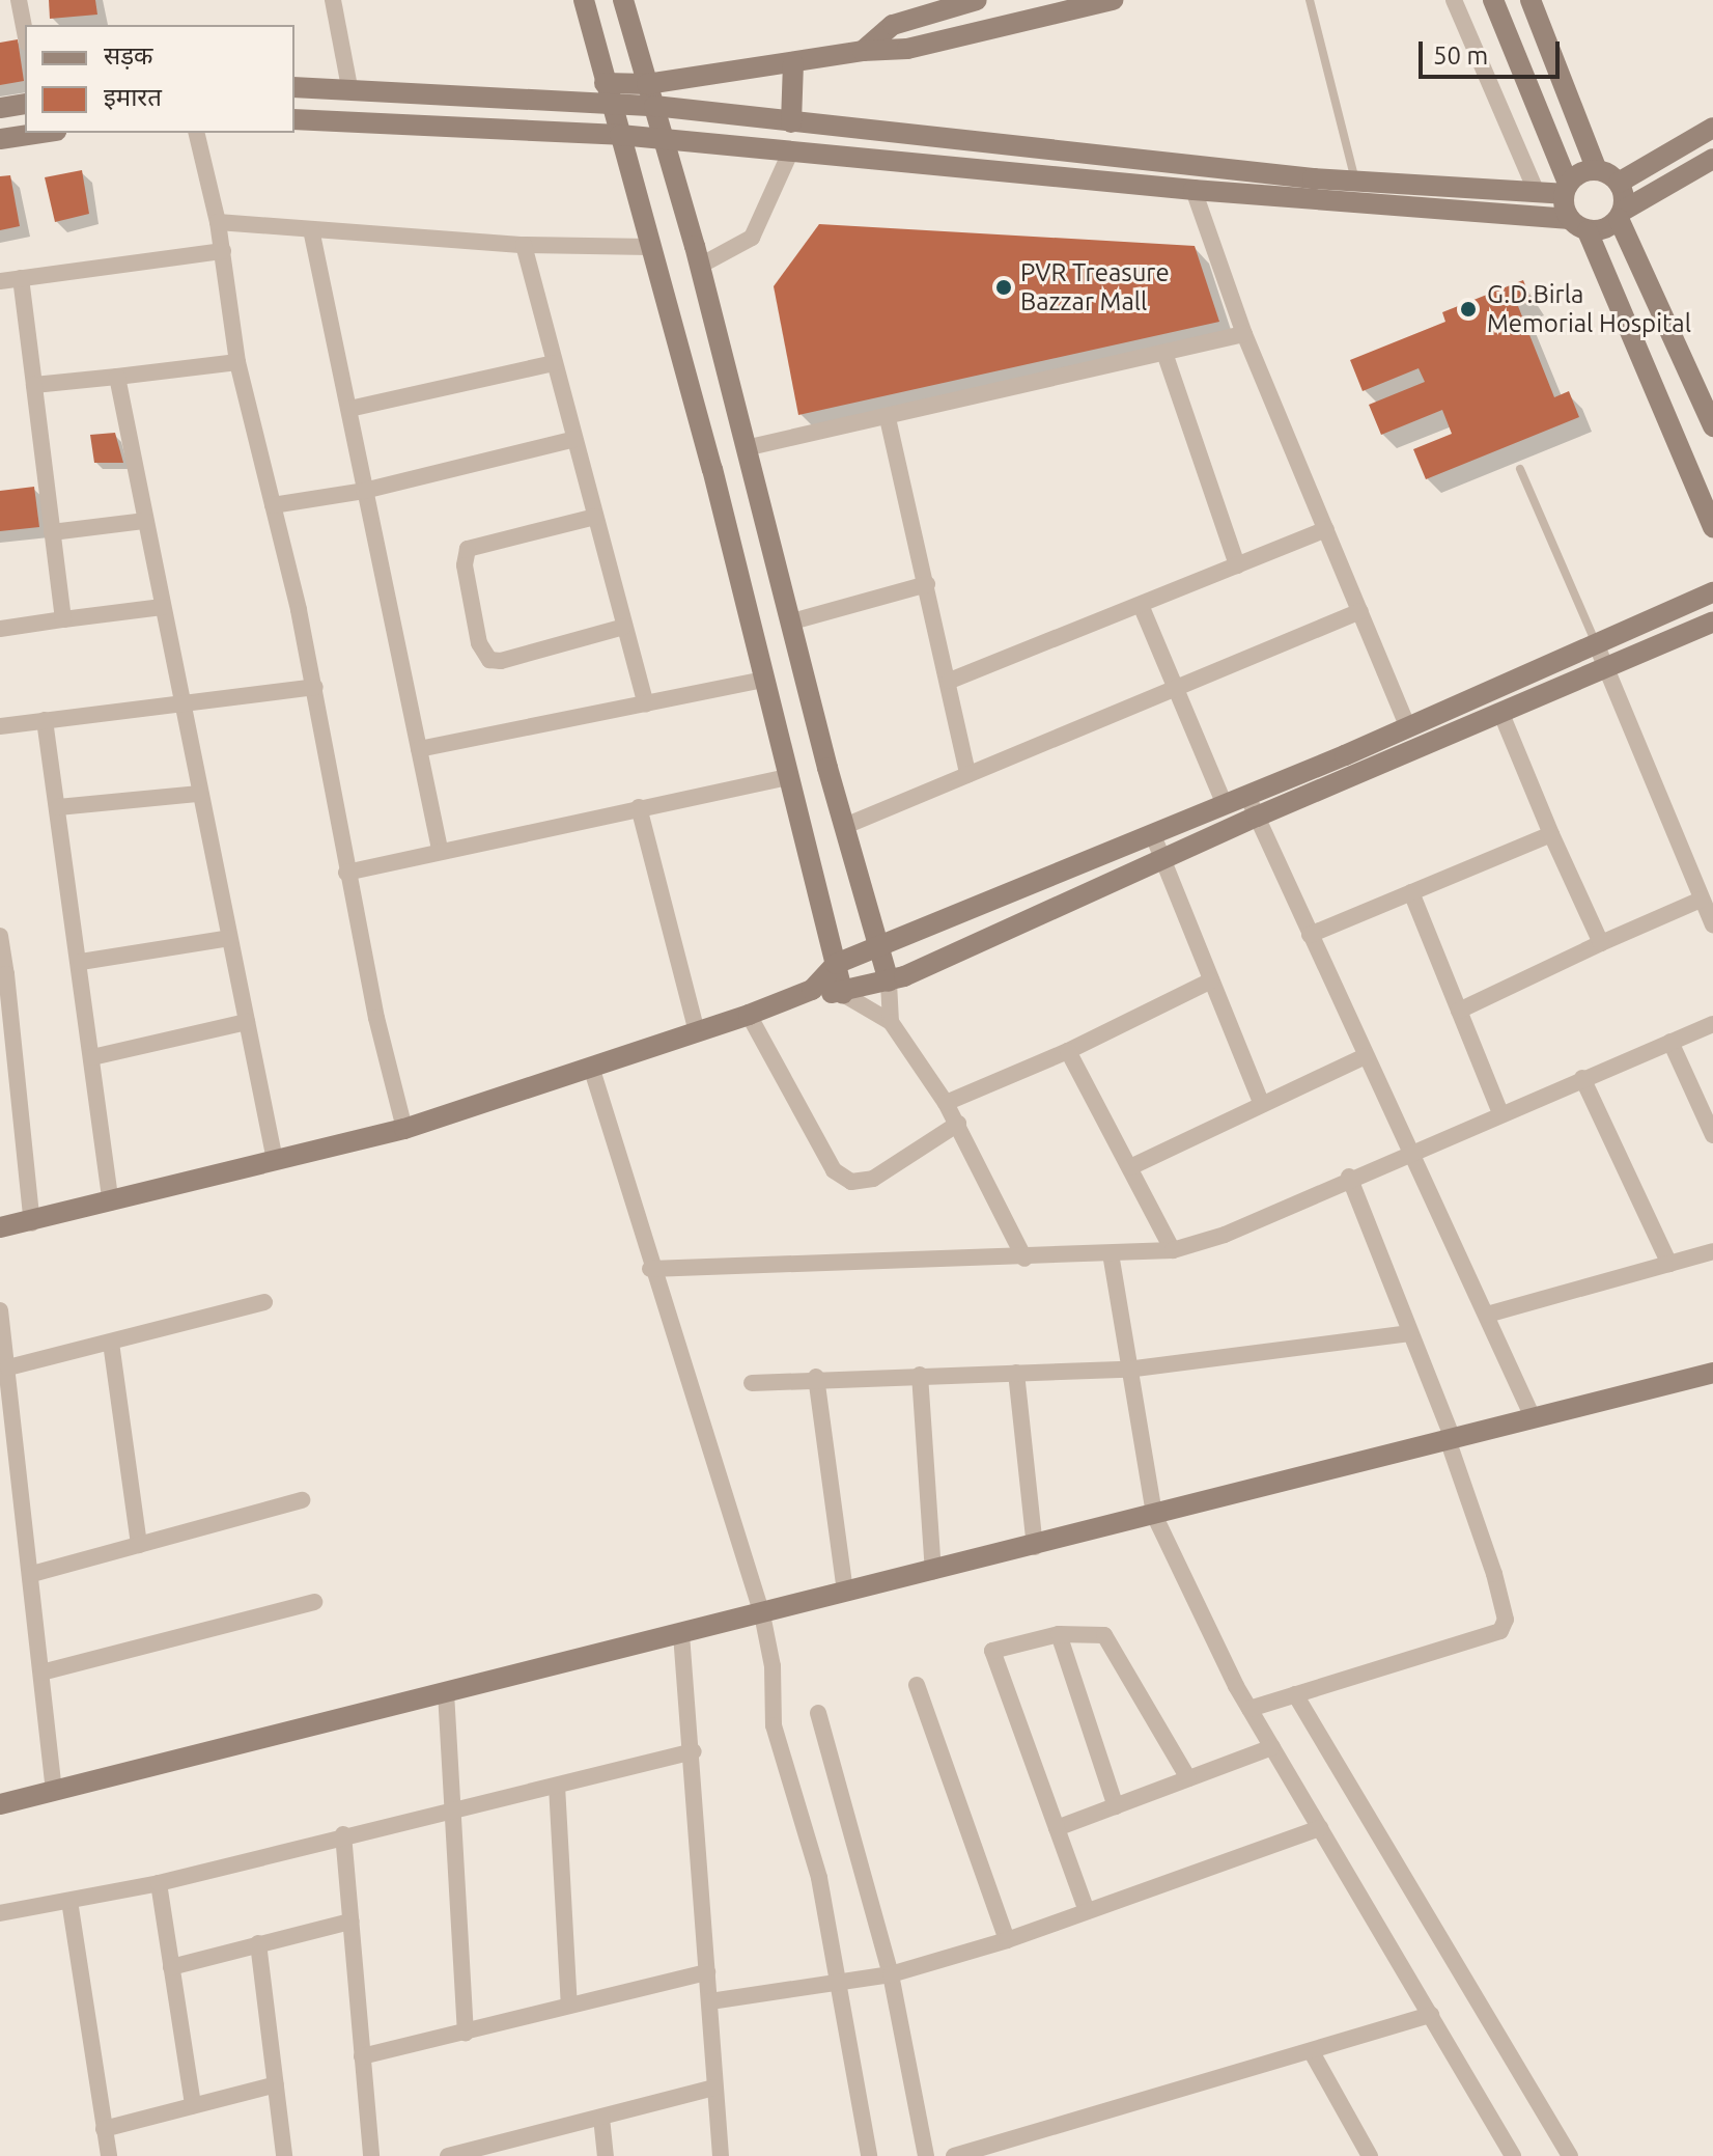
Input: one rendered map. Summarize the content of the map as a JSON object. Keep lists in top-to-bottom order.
{
  "places": ["PVR Treasure Bazzar Mall", "G.D.Birla Memorial Hospital"],
  "legend": ["सड़क", "इमारत"],
  "scale_bar": "50 m"
}
